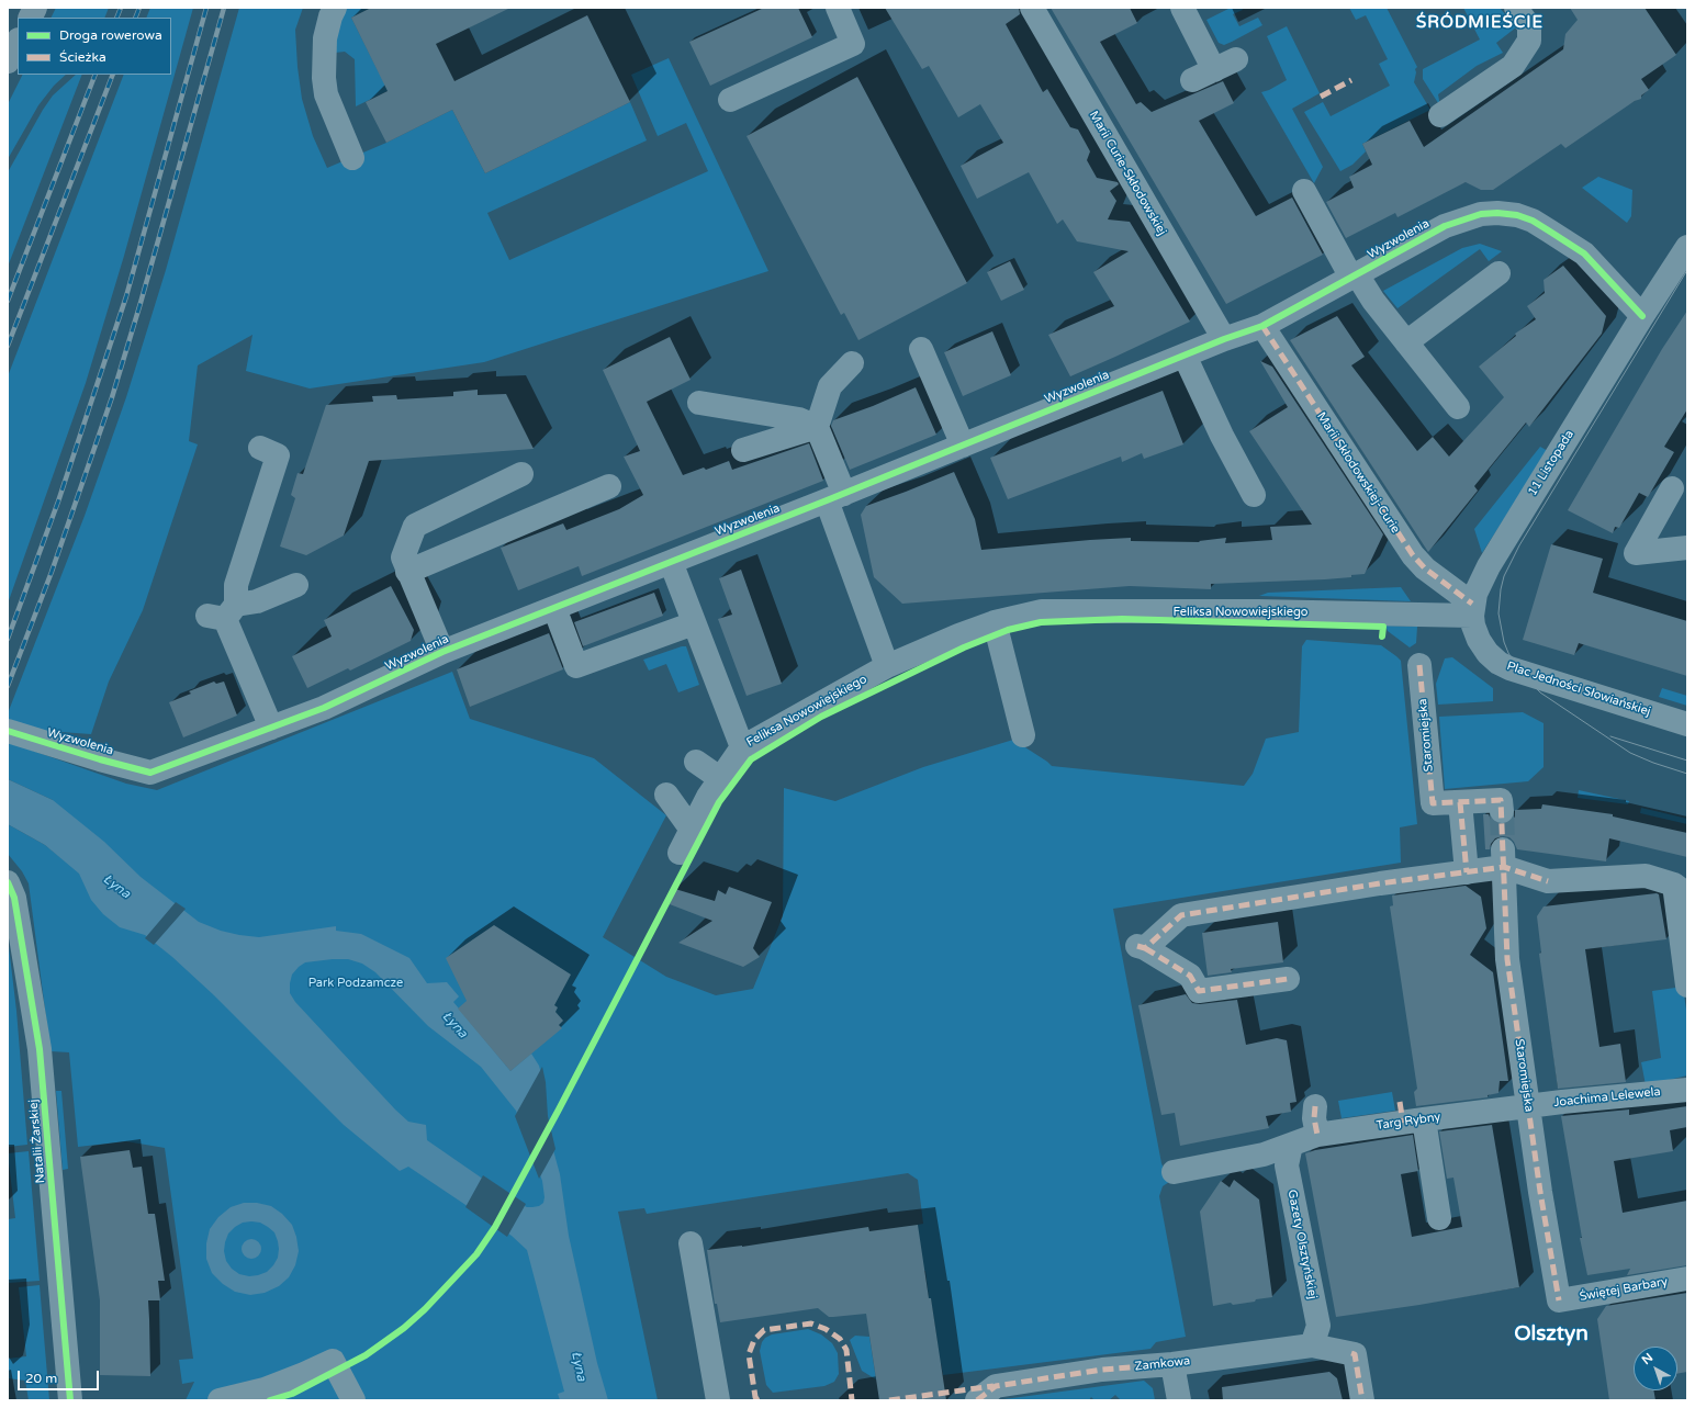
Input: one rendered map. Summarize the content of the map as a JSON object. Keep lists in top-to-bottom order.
{
  "streets": {
    "street": [
      "Marii Curie-Skłodowskiej",
      "Wyzwolenia",
      "11 Listopada",
      "Marii Skłodowskiej-Curie",
      "Feliksa Nowowiejskiego",
      "Plac Jedności Słowiańskiej",
      "Staromiejska",
      "Joachima Lelewela",
      "Targ Rybny",
      "Natalii Żarskiej",
      "Gazety Olsztyńskiej",
      "Świętej Barbary",
      "Zamkowa"
    ]
  },
  "crossings": [
    ["Marii Curie-Skłodowskiej", "Wyzwolenia"],
    ["Wyzwolenia", "11 Listopada"],
    ["Wyzwolenia", "Marii Skłodowskiej-Curie"],
    ["11 Listopada", "Marii Skłodowskiej-Curie"],
    ["11 Listopada", "Feliksa Nowowiejskiego"],
    ["11 Listopada", "Plac Jedności Słowiańskiej"],
    ["Marii Skłodowskiej-Curie", "Feliksa Nowowiejskiego"],
    ["Marii Skłodowskiej-Curie", "Plac Jedności Słowiańskiej"],
    ["Feliksa Nowowiejskiego", "Plac Jedności Słowiańskiej"],
    ["Staromiejska", "Joachima Lelewela"],
    ["Staromiejska", "Targ Rybny"],
    ["Staromiejska", "Świętej Barbary"],
    ["Joachima Lelewela", "Targ Rybny"],
    ["Targ Rybny", "Gazety Olsztyńskiej"],
    ["Gazety Olsztyńskiej", "Zamkowa"]
  ],
  "districts": ["ŚRÓDMIEŚCIE", "Olsztyn"],
  "water": ["Łyna"],
  "parks": ["Park Podzamcze"],
  "legend": ["Droga rowerowa", "Ścieżka"],
  "scale_bar": "20 m",
  "north": "top left"
}
